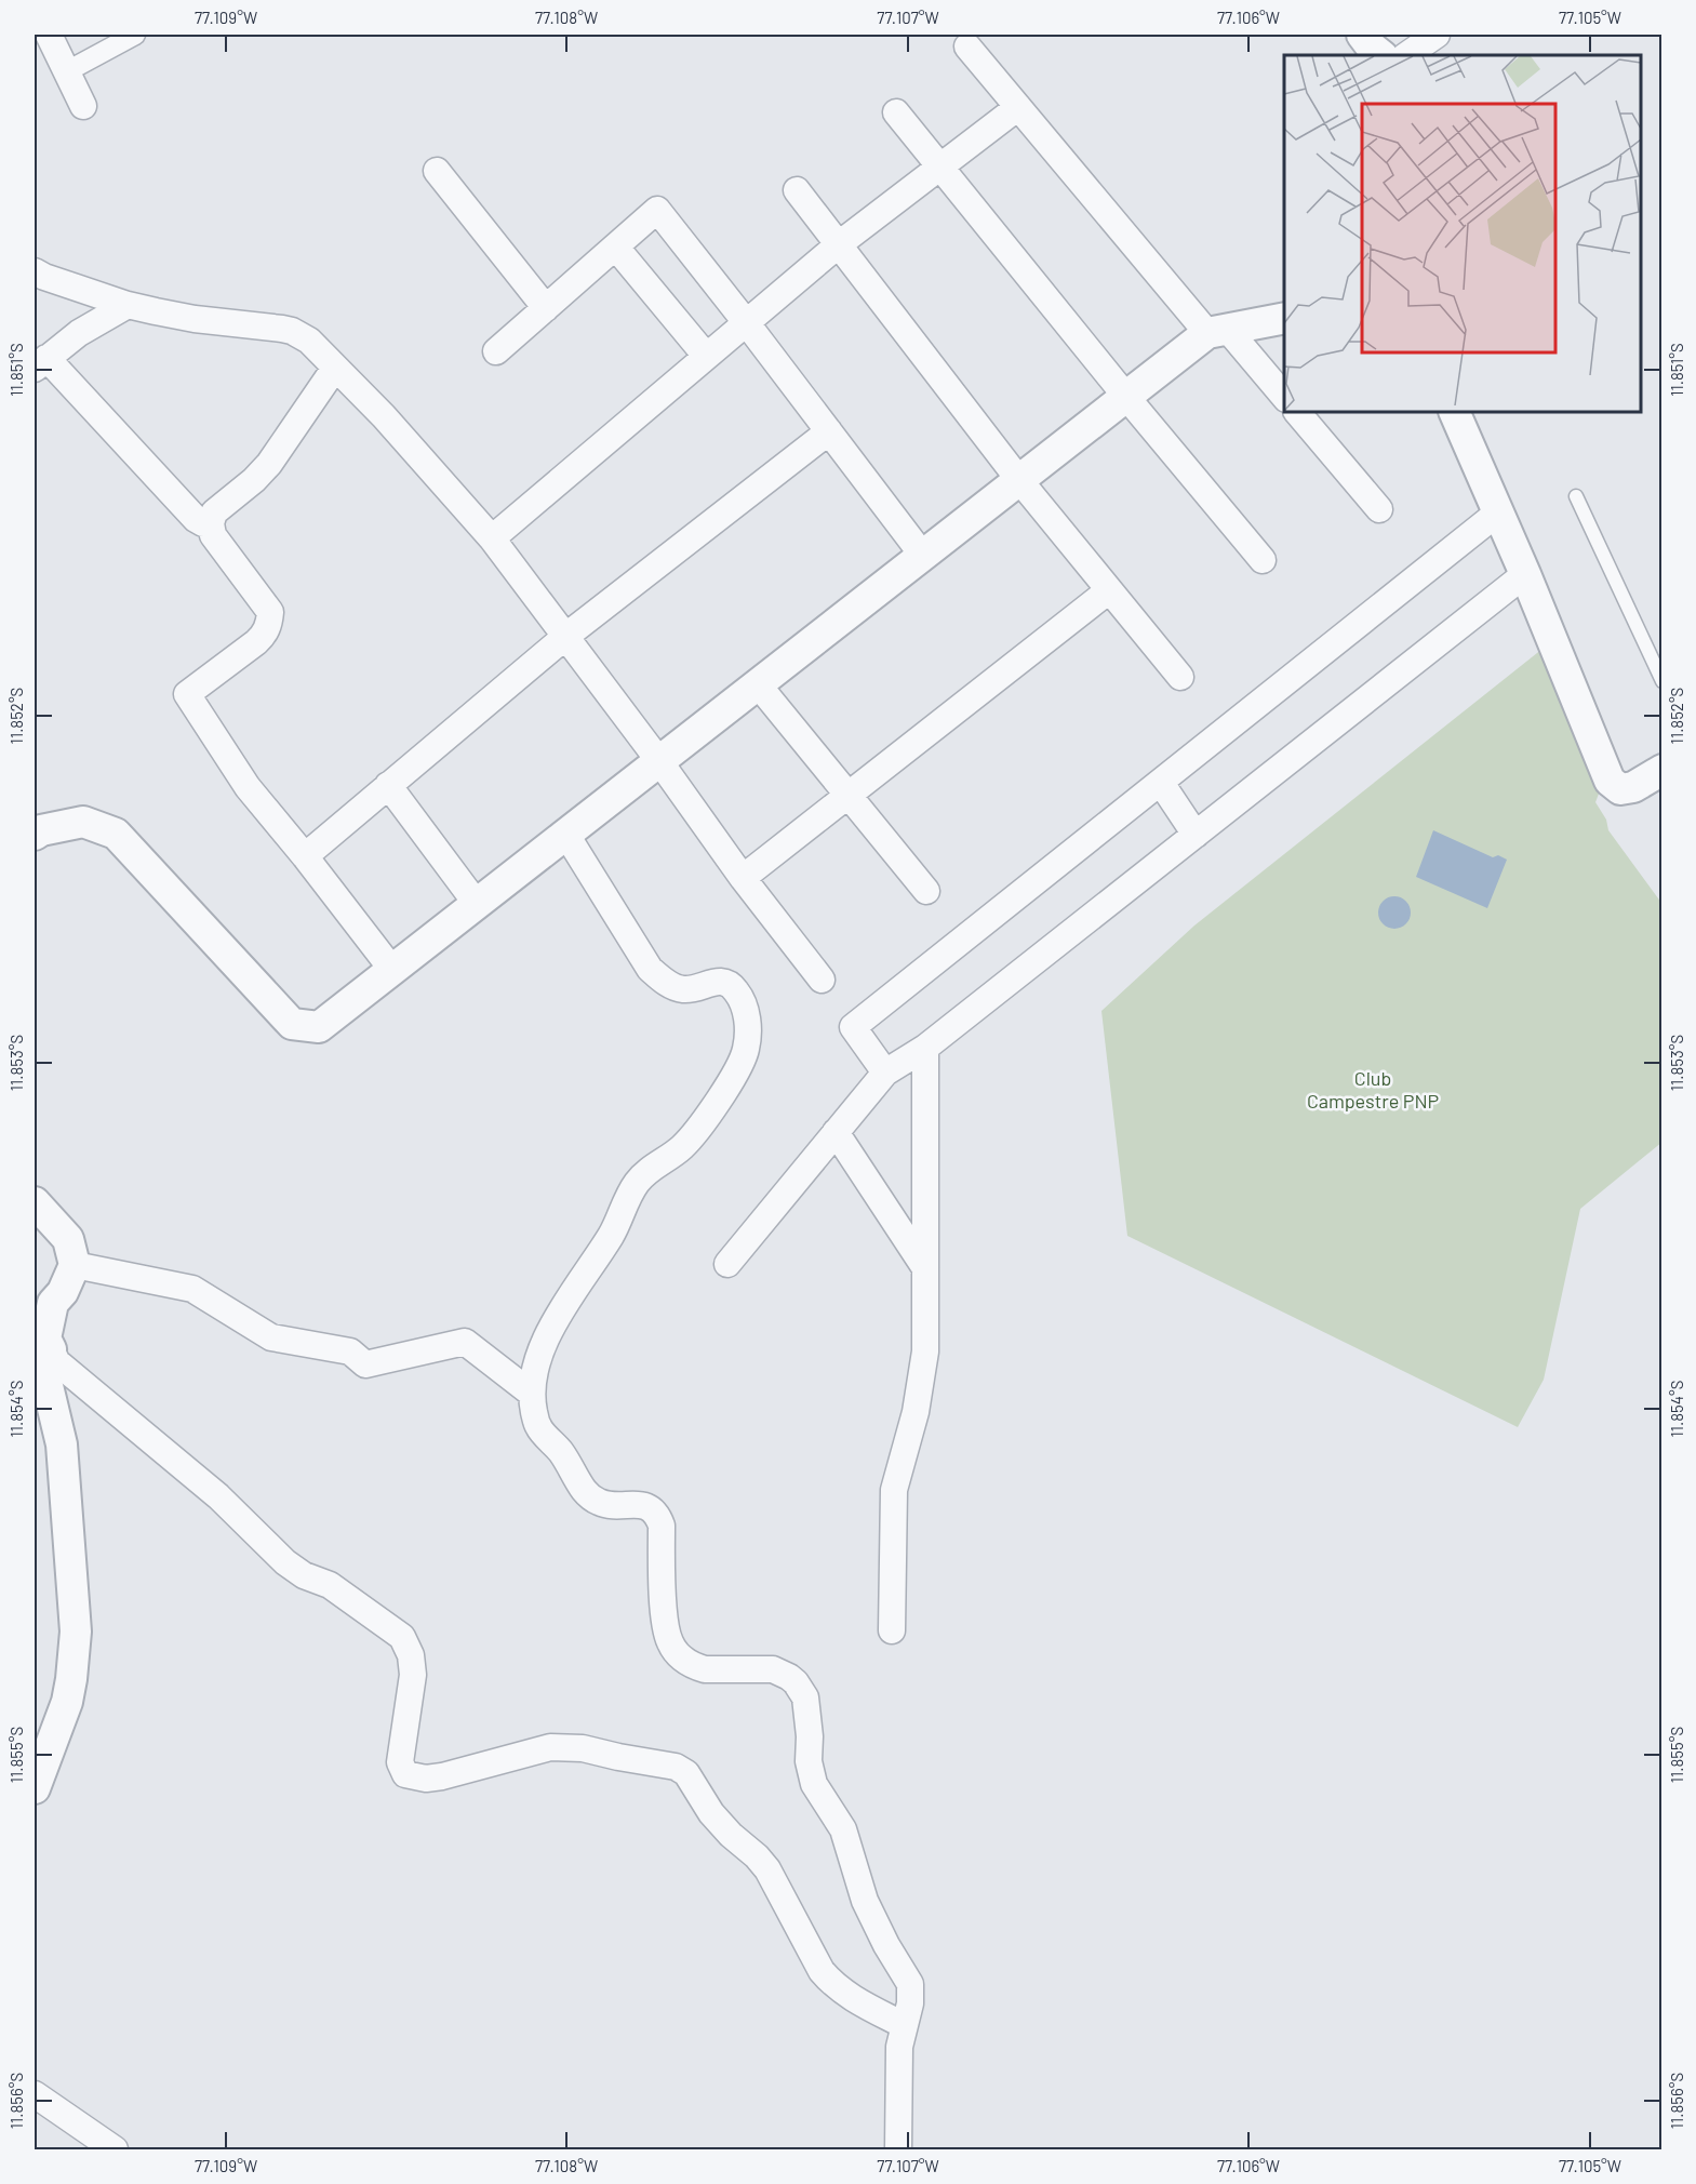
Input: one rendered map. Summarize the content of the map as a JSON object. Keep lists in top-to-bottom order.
{
  "parks": ["Club Campestre PNP"],
  "coordinates": [
    "77.109°W",
    "77.108°W",
    "77.107°W",
    "77.106°W",
    "77.105°W",
    "11.851°S",
    "11.852°S",
    "11.853°S",
    "11.854°S",
    "11.855°S",
    "11.856°S"
  ]
}
